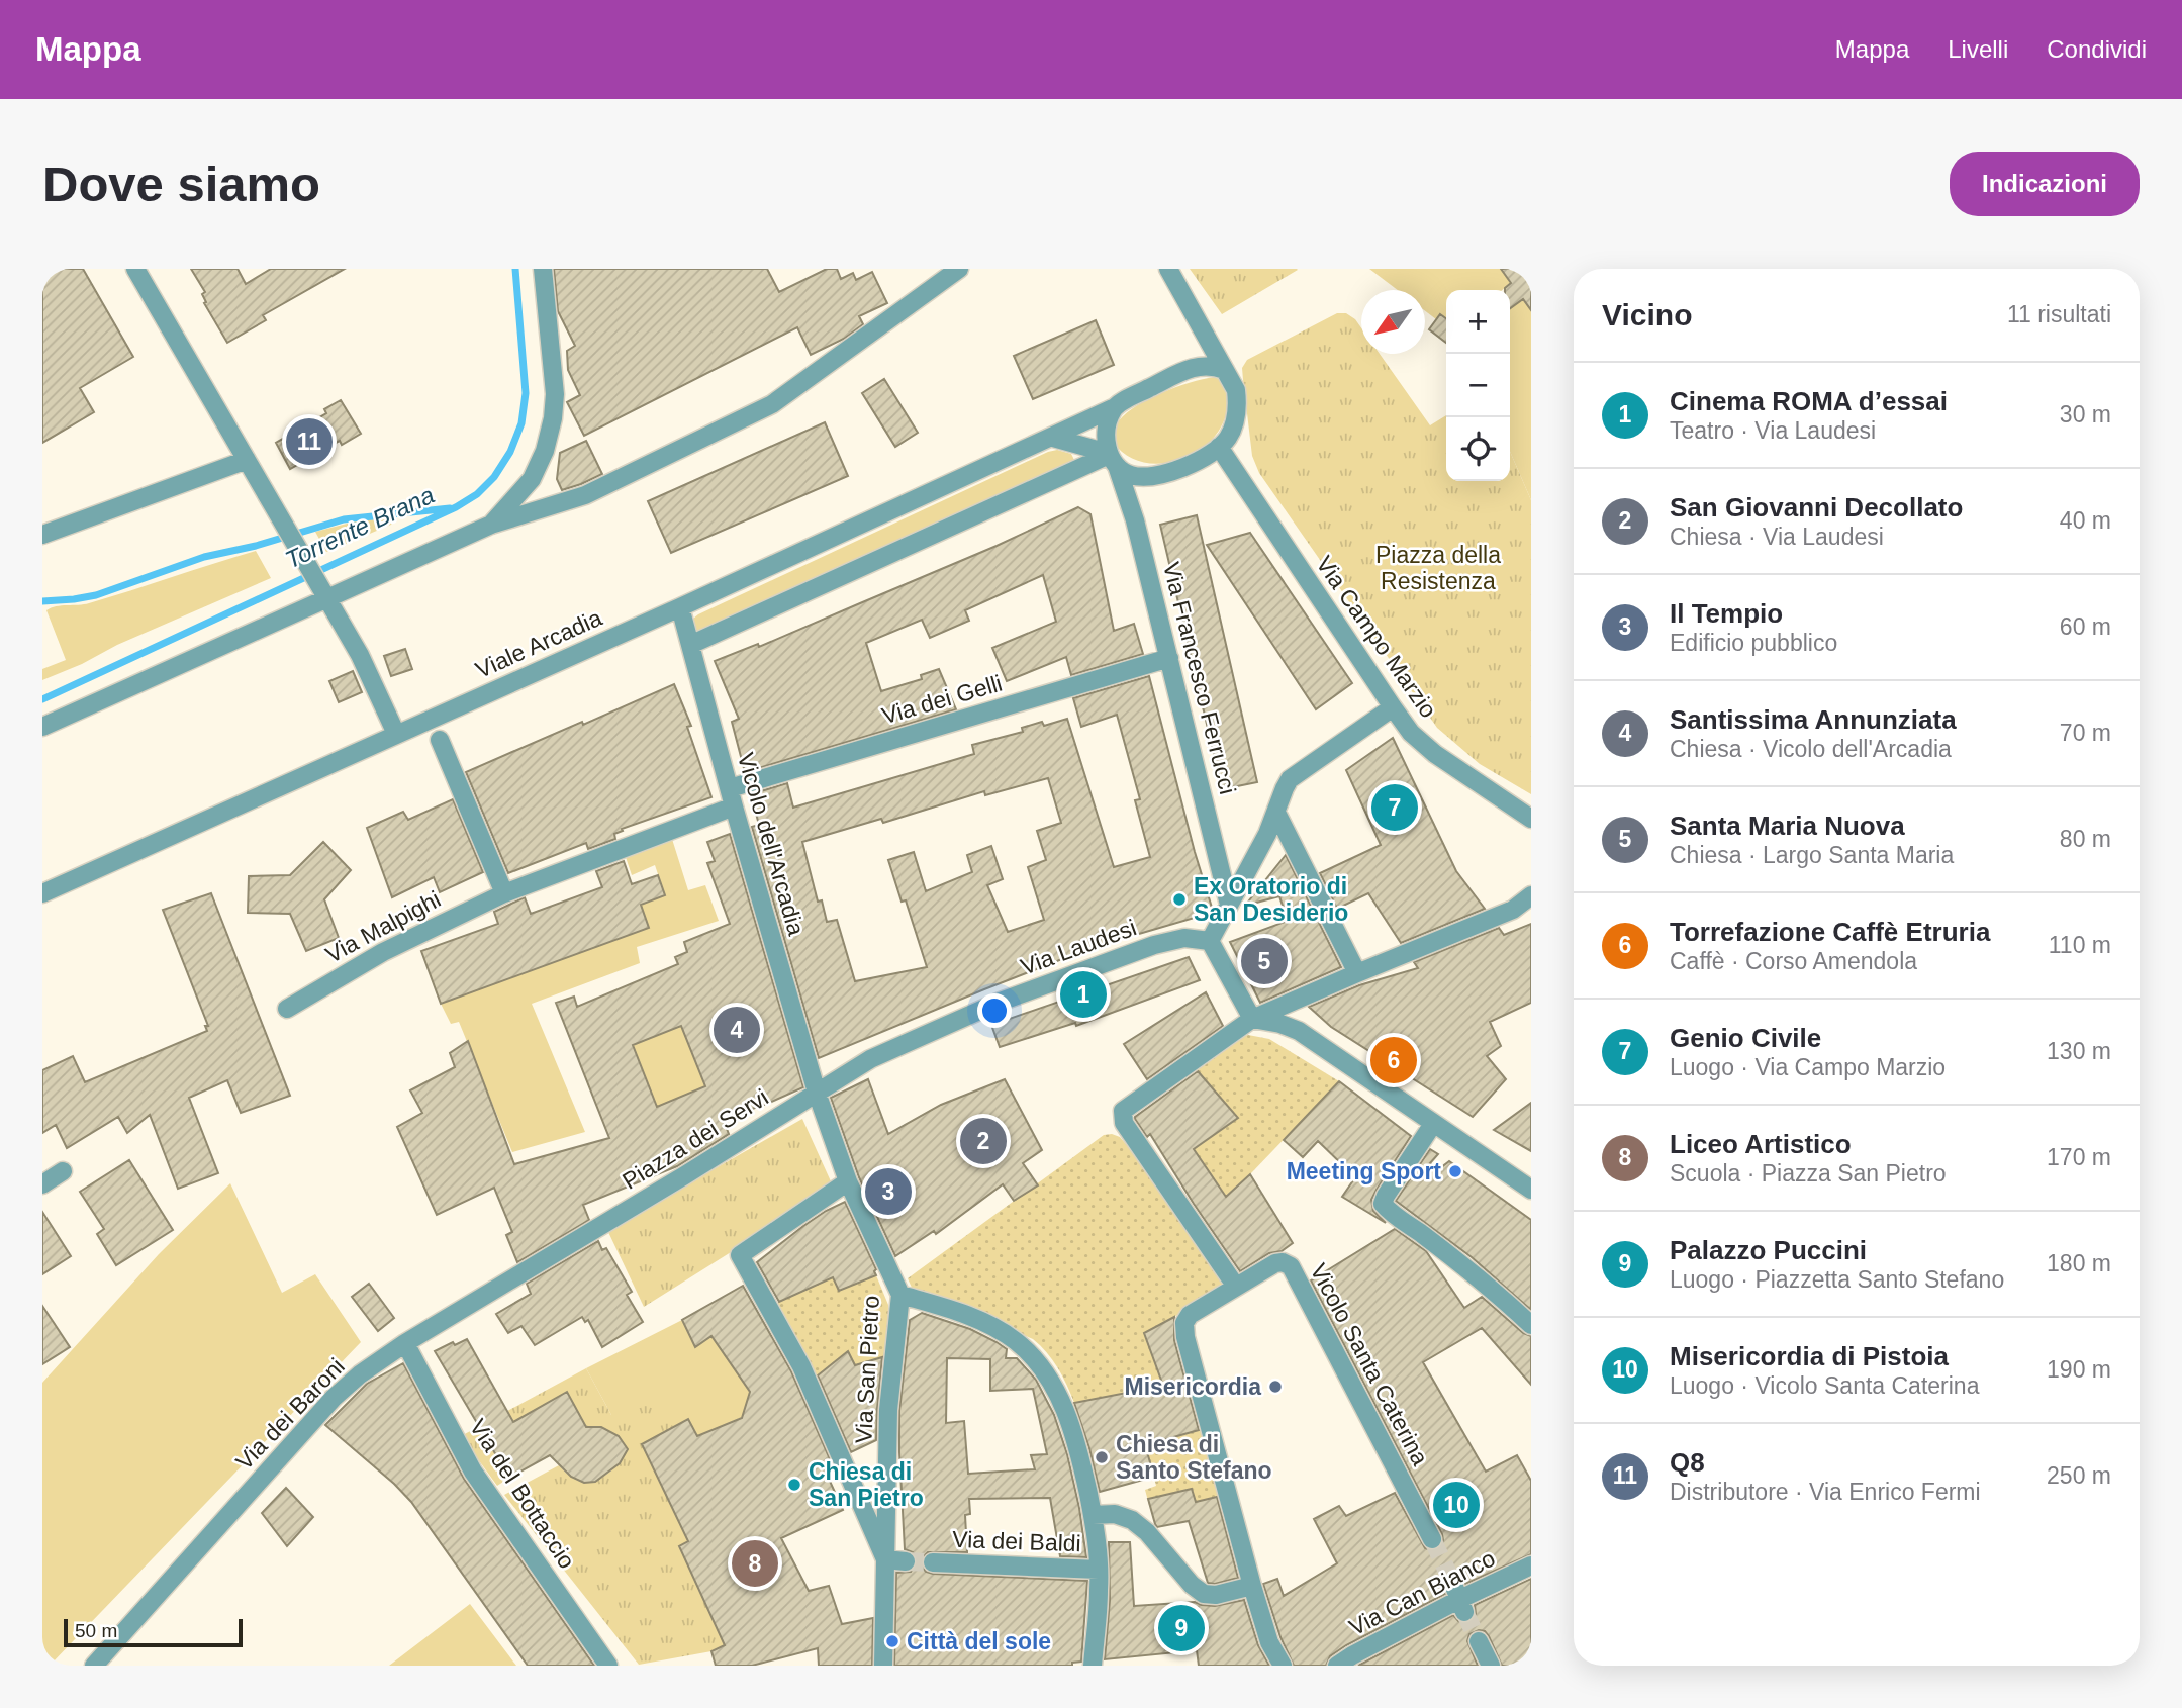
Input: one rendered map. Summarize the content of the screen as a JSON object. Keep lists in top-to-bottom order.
{
  "streets": {
    "street": [
      "Via Campo Marzio",
      "Viale Arcadia",
      "Via Francesco Ferrucci",
      "Via dei Gelli",
      "Vicolo dell'Arcadia",
      "Via Malpighi",
      "Via Laudesi",
      "Piazza dei Servi",
      "Vicolo Santa Caterina",
      "Via San Pietro",
      "Via dei Baroni",
      "Via del Bottaccio",
      "Via dei Baldi",
      "Via Can Bianco"
    ]
  },
  "crossings": [
    ["Via Campo Marzio", "Viale Arcadia"],
    ["Via Campo Marzio", "Via Francesco Ferrucci"],
    ["Viale Arcadia", "Via Francesco Ferrucci"],
    ["Viale Arcadia", "Vicolo dell'Arcadia"],
    ["Via Francesco Ferrucci", "Via dei Gelli"],
    ["Via dei Gelli", "Vicolo dell'Arcadia"],
    ["Vicolo dell'Arcadia", "Via Malpighi"],
    ["Vicolo dell'Arcadia", "Via Laudesi"],
    ["Vicolo dell'Arcadia", "Piazza dei Servi"],
    ["Vicolo dell'Arcadia", "Via San Pietro"],
    ["Via Laudesi", "Piazza dei Servi"],
    ["Via Laudesi", "Via San Pietro"],
    ["Piazza dei Servi", "Via San Pietro"],
    ["Piazza dei Servi", "Via dei Baroni"],
    ["Via dei Baroni", "Via del Bottaccio"]
  ],
  "water": ["Torrente Brana"],
  "parks": ["Piazza della Resistenza"],
  "places": [
    "Ex Oratorio di San Desiderio",
    "Meeting Sport",
    "Misericordia",
    "Chiesa di Santo Stefano",
    "Chiesa di San Pietro",
    "Città del sole"
  ],
  "scale_bar": "50 m",
  "north": "bottom left",
  "page": {
    "header": "Mappa",
    "nav": ["Mappa", "Livelli", "Condividi"],
    "buttons": "Indicazioni",
    "title": "Dove siamo",
    "heading": ["Vicino", "11 risultati"],
    "map_buttons": ["+", "−"],
    "list": [
      {
        "mark": "1",
        "name": "Cinema ROMA d’essai",
        "note": "Teatro · Via Laudesi",
        "value": "30 m"
      },
      {
        "mark": "2",
        "name": "San Giovanni Decollato",
        "note": "Chiesa · Via Laudesi",
        "value": "40 m"
      },
      {
        "mark": "3",
        "name": "Il Tempio",
        "note": "Edificio pubblico",
        "value": "60 m"
      },
      {
        "mark": "4",
        "name": "Santissima Annunziata",
        "note": "Chiesa · Vicolo dell'Arcadia",
        "value": "70 m"
      },
      {
        "mark": "5",
        "name": "Santa Maria Nuova",
        "note": "Chiesa · Largo Santa Maria",
        "value": "80 m"
      },
      {
        "mark": "6",
        "name": "Torrefazione Caffè Etruria",
        "note": "Caffè · Corso Amendola",
        "value": "110 m"
      },
      {
        "mark": "7",
        "name": "Genio Civile",
        "note": "Luogo · Via Campo Marzio",
        "value": "130 m"
      },
      {
        "mark": "8",
        "name": "Liceo Artistico",
        "note": "Scuola · Piazza San Pietro",
        "value": "170 m"
      },
      {
        "mark": "9",
        "name": "Palazzo Puccini",
        "note": "Luogo · Piazzetta Santo Stefano",
        "value": "180 m"
      },
      {
        "mark": "10",
        "name": "Misericordia di Pistoia",
        "note": "Luogo · Vicolo Santa Caterina",
        "value": "190 m"
      },
      {
        "mark": "11",
        "name": "Q8",
        "note": "Distributore · Via Enrico Fermi",
        "value": "250 m"
      }
    ],
    "pins": [
      "11",
      "7",
      "5",
      "1",
      "4",
      "6",
      "2",
      "3",
      "10",
      "8",
      "9"
    ],
    "scale": "50 m"
  }
}
